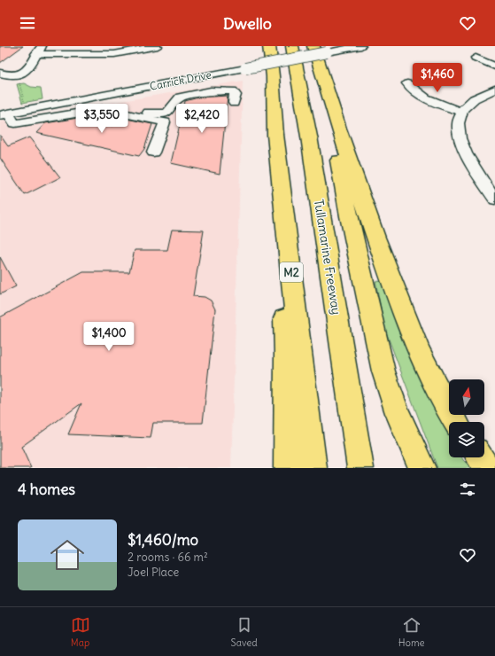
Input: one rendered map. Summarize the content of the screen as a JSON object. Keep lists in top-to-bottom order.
{
  "streets": {
    "highway": ["Tullamarine Freeway", "M2"],
    "street": ["Carrick Drive"]
  },
  "north": "top",
  "page": {
    "header": "Dwello",
    "price": [
      "$1,460",
      "$3,550",
      "$2,420",
      "$1,400"
    ],
    "heading": "4 homes",
    "list": [
      {
        "name": "$1,460/mo",
        "note": "2 rooms · 66 m² · Joel Place"
      }
    ],
    "tabs": ["Map", "Saved", "Home"]
  }
}
